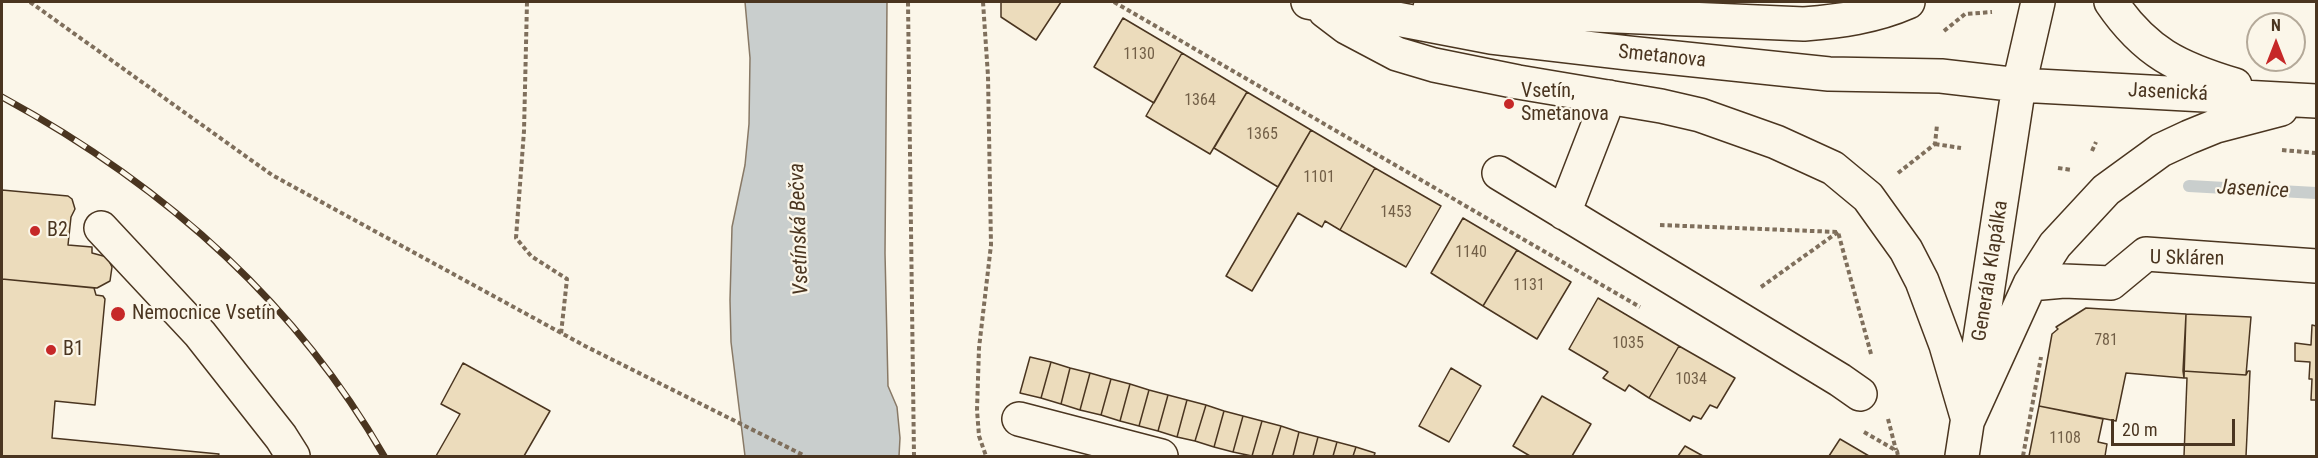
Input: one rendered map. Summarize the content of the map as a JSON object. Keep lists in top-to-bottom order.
{
  "streets": {
    "street": [
      "Smetanova",
      "Jasenická",
      "U Skláren",
      "Generála Klapálka"
    ]
  },
  "crossings": [
    ["Smetanova", "Jasenická"],
    ["Smetanova", "Generála Klapálka"],
    ["Jasenická", "Generála Klapálka"]
  ],
  "water": ["Jasenice", "Vsetínská Bečva"],
  "places": [
    "Vsetín, Smetanova",
    "B2",
    "Nemocnice Vsetín",
    "B1"
  ],
  "house_numbers": [
    "1130",
    "1364",
    "1365",
    "1101",
    "1453",
    "1140",
    "1131",
    "781",
    "1035",
    "1034",
    "1108"
  ],
  "scale_bar": "20 m",
  "north": "top"
}
